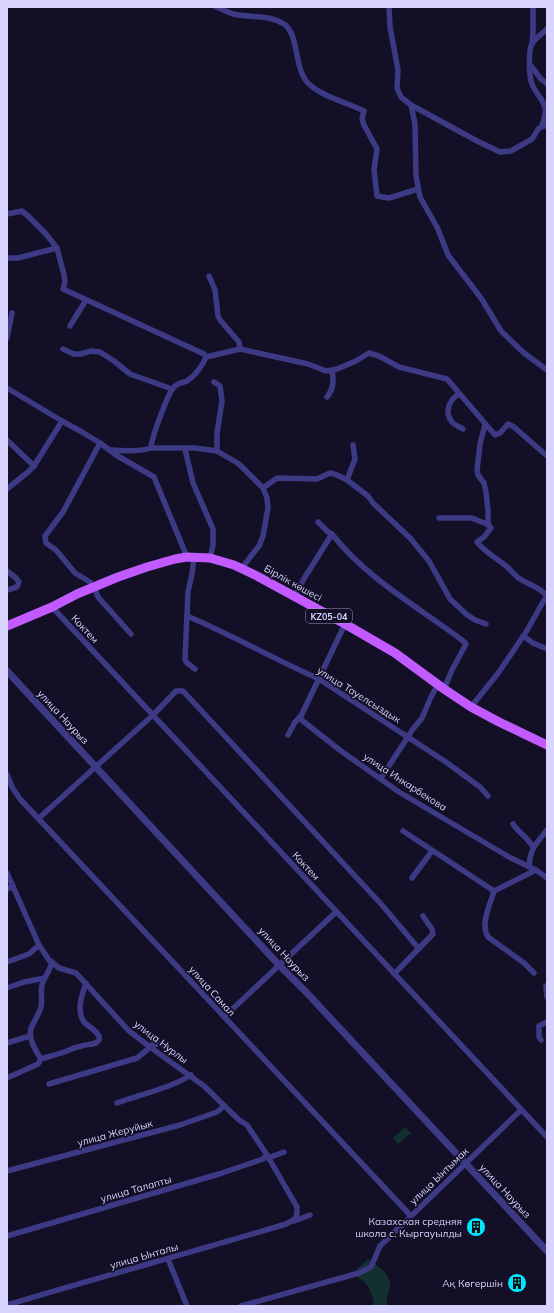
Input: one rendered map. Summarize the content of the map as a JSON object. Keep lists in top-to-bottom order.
{
  "streets": {
    "main road": ["Бірлік көшесі", "KZ05-04"],
    "street": [
      "Коктем",
      "улица Тауелсыздык",
      "улица Наурыз",
      "улица Инкарбекова",
      "улица Самал",
      "улица Нурлы",
      "улица Жеруйык",
      "улица Ынтымак",
      "улица Талапты",
      "улица Ынталы"
    ]
  },
  "crossings": [
    ["Бірлік көшесі", "Коктем"],
    ["Коктем", "улица Ынтымак"],
    ["улица Наурыз", "улица Ынтымак"],
    ["улица Самал", "улица Ынтымак"],
    ["улица Нурлы", "улица Жеруйык"],
    ["улица Нурлы", "улица Талапты"],
    ["улица Нурлы", "улица Ынталы"]
  ],
  "places": {
    "building": ["Казахская средняя школа с. Кыргауылды", "Ақ Көгершін"]
  }
}
